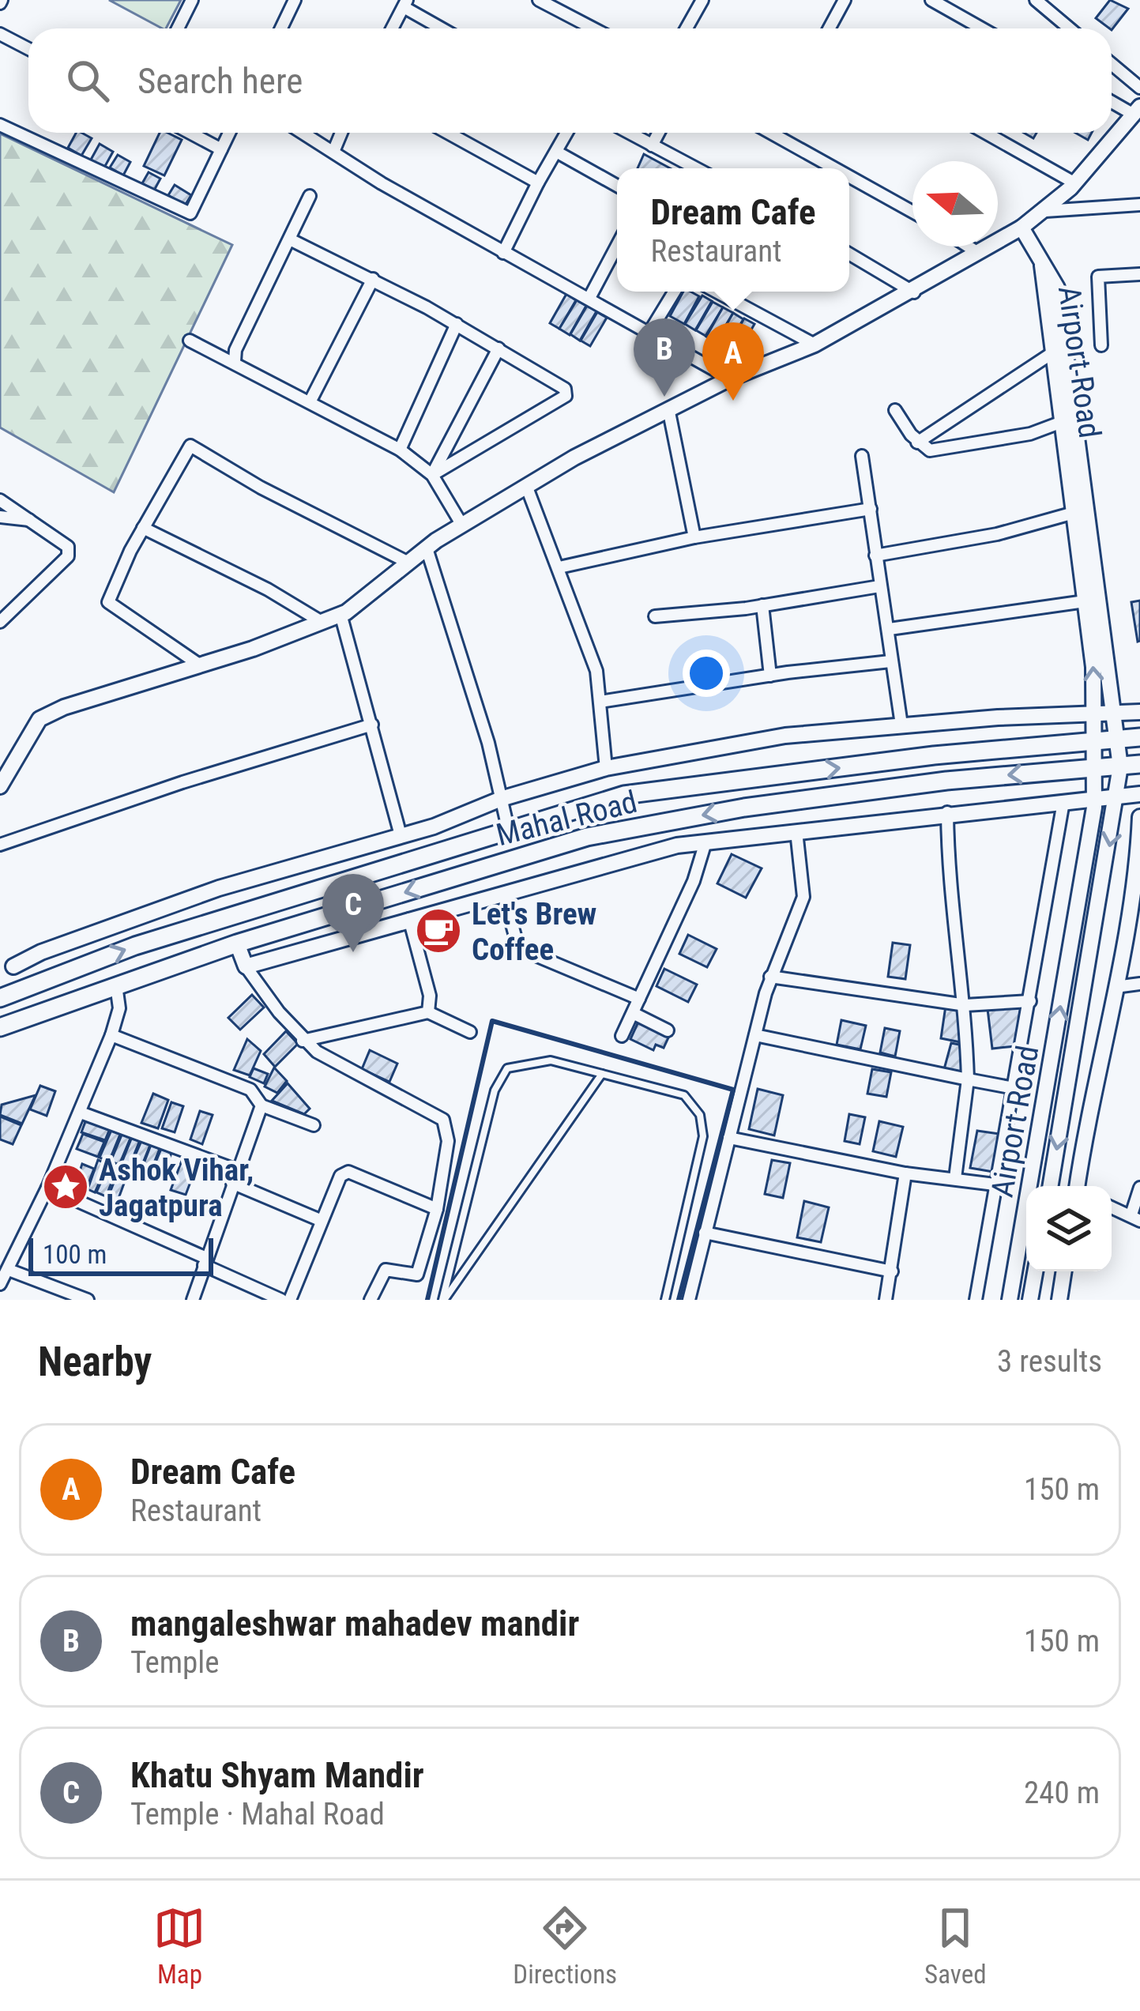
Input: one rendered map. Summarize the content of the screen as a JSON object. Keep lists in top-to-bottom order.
{
  "streets": {
    "main road": ["Mahal Road"],
    "street": ["Airport Road"]
  },
  "crossings": [
    ["Airport Road", "Mahal Road"]
  ],
  "places": {
    "cafe": ["Let's Brew Coffee"],
    "place": ["Ashok Vihar, Jagatpura"]
  },
  "scale_bar": "100 m",
  "north": "left",
  "page": {
    "search": "Search here",
    "popup": ["Dream Cafe", "Restaurant"],
    "pins": ["B", "A", "C"],
    "scale": "100 m",
    "heading": ["Nearby", "3 results"],
    "list": [
      {
        "mark": "A",
        "name": "Dream Cafe",
        "note": "Restaurant",
        "value": "150 m"
      },
      {
        "mark": "B",
        "name": "mangaleshwar mahadev mandir",
        "note": "Temple",
        "value": "150 m"
      },
      {
        "mark": "C",
        "name": "Khatu Shyam Mandir",
        "note": "Temple · Mahal Road",
        "value": "240 m"
      }
    ],
    "nav": ["Map", "Directions", "Saved"]
  }
}
